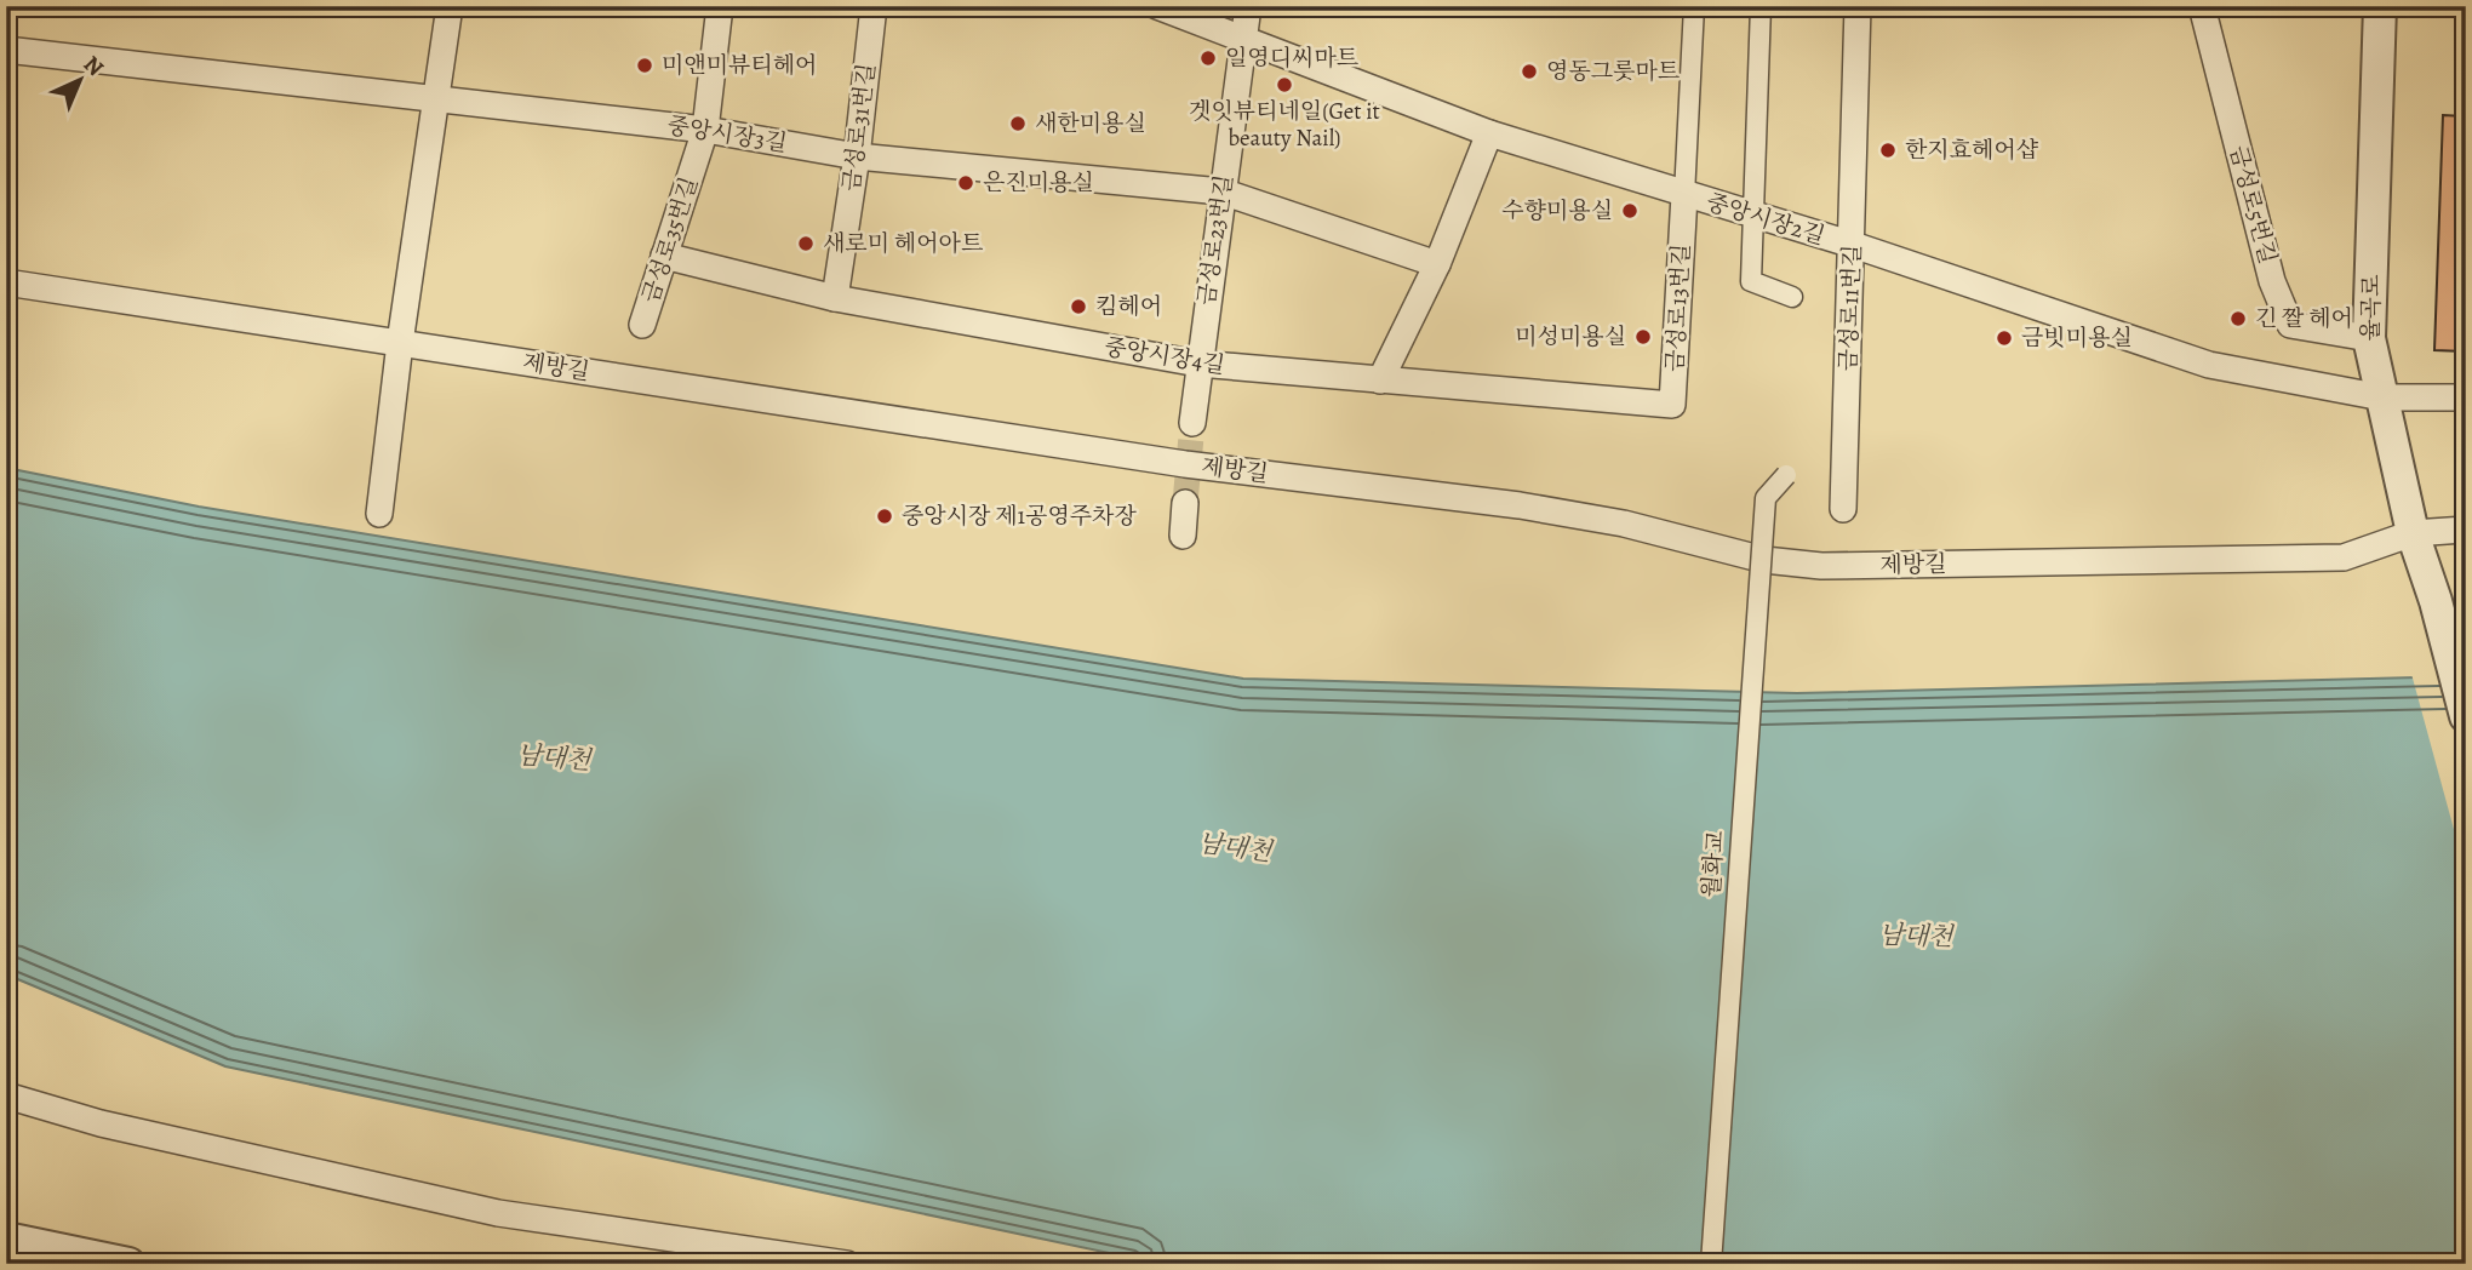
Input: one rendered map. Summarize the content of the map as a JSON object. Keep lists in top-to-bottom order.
{
  "streets": {
    "street": [
      "금성로31번길",
      "중앙시장3길",
      "금성로5번길",
      "중앙시장2길",
      "금성로35번길",
      "금성로23번길",
      "금성로13번길",
      "금성로11번길",
      "율곡로",
      "중앙시장4길",
      "제방길",
      "월화교"
    ]
  },
  "crossings": [
    ["금성로31번길", "중앙시장3길"],
    ["금성로31번길", "중앙시장4길"],
    ["중앙시장3길", "금성로35번길"],
    ["중앙시장3길", "금성로23번길"],
    ["금성로5번길", "율곡로"],
    ["중앙시장2길", "금성로23번길"],
    ["중앙시장2길", "금성로13번길"],
    ["중앙시장2길", "금성로11번길"],
    ["중앙시장2길", "율곡로"],
    ["금성로35번길", "중앙시장4길"],
    ["금성로23번길", "중앙시장4길"],
    ["금성로13번길", "중앙시장4길"],
    ["율곡로", "제방길"]
  ],
  "water": ["남대천"],
  "places": [
    "일영디씨마트",
    "미앤미뷰티헤어",
    "영동그릇마트",
    "겟잇뷰티네일(Get it beauty Nail)",
    "새한미용실",
    "한지효헤어샵",
    "은진미용실",
    "수향미용실",
    "새로미 헤어아트",
    "킴헤어",
    "긴 짤 헤어",
    "미성미용실",
    "금빗미용실",
    "중앙시장 제1공영주차장"
  ],
  "north": "top right"
}
